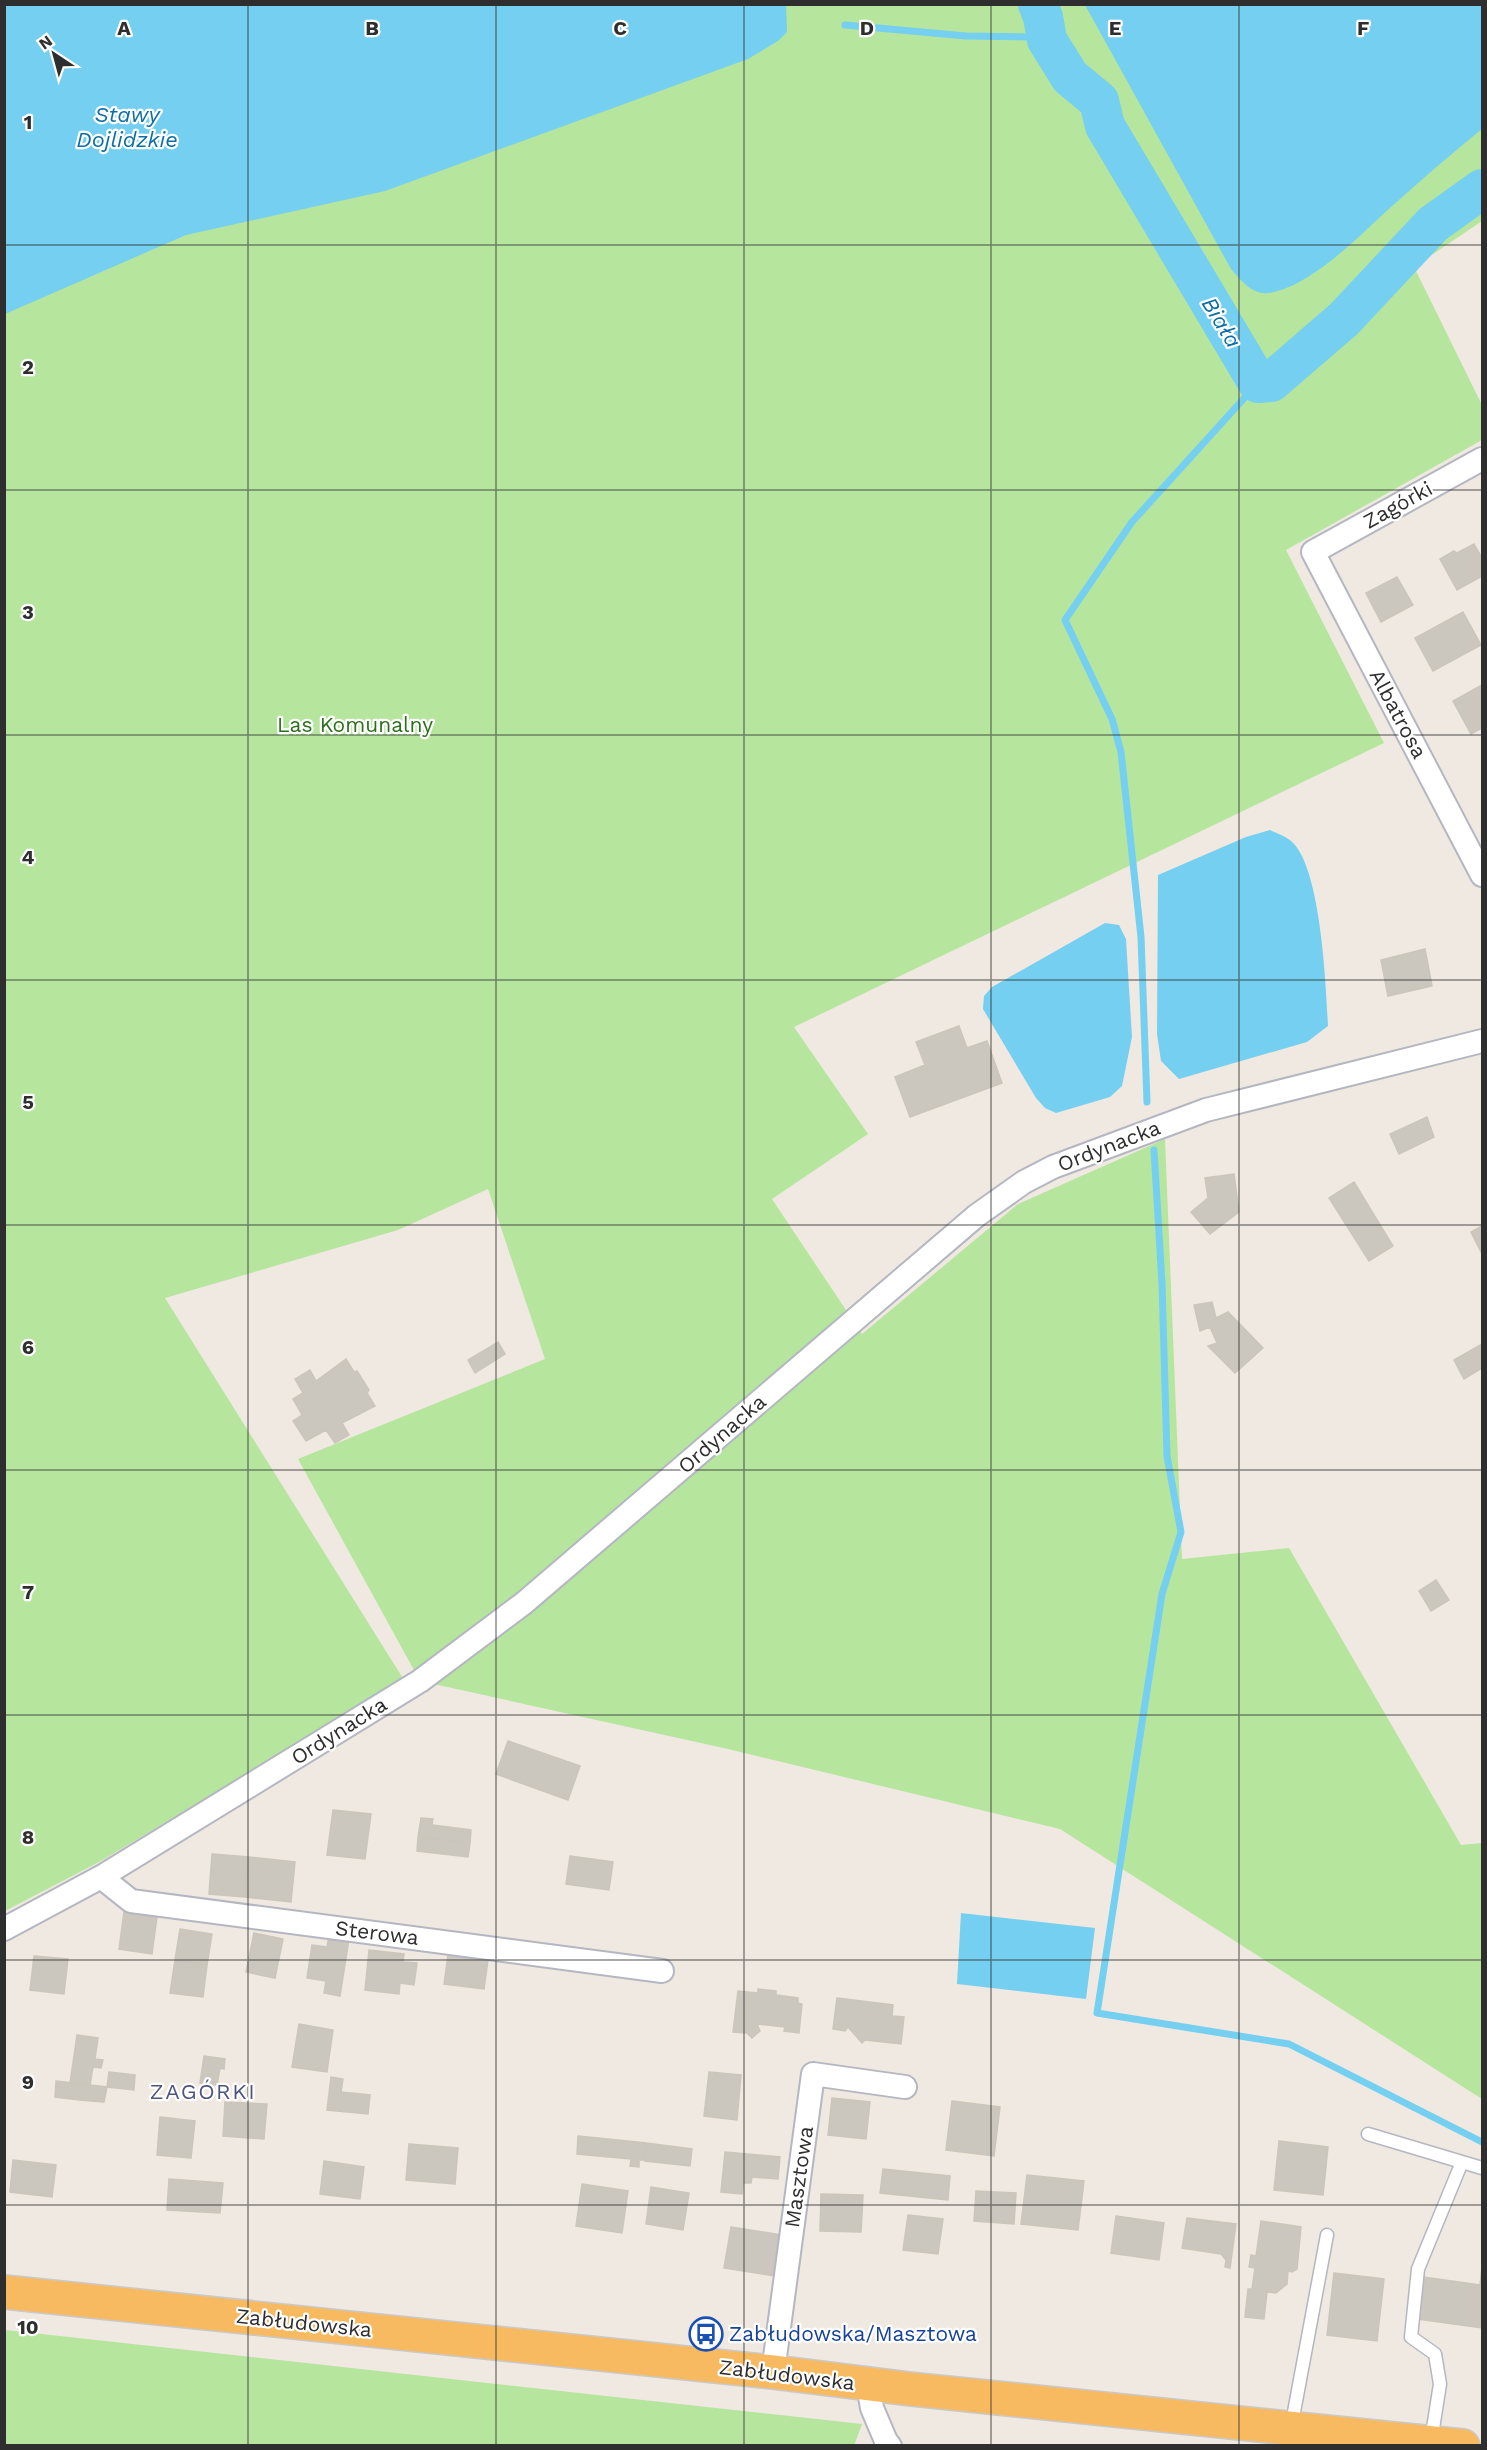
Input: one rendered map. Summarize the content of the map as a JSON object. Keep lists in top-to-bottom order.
{
  "streets": {
    "highway": ["Zabłudowska"],
    "street": [
      "Zagórki",
      "Albatrosa",
      "Ordynacka",
      "Sterowa",
      "Masztowa"
    ]
  },
  "crossings": [
    ["Zagórki", "Albatrosa"],
    ["Ordynacka", "Sterowa"],
    ["Masztowa", "Zabłudowska"]
  ],
  "districts": ["ZAGÓRKI"],
  "water": ["Stawy Dojlidzkie", "Biała"],
  "parks": ["Las Komunalny"],
  "places": {
    "bus stop": ["Zabłudowska/Masztowa"]
  },
  "north": "top left",
  "grid": {
    "columns": [
      "A",
      "B",
      "C",
      "D",
      "E",
      "F"
    ],
    "rows": [
      "1",
      "2",
      "3",
      "4",
      "5",
      "6",
      "7",
      "8",
      "9",
      "10"
    ]
  }
}
